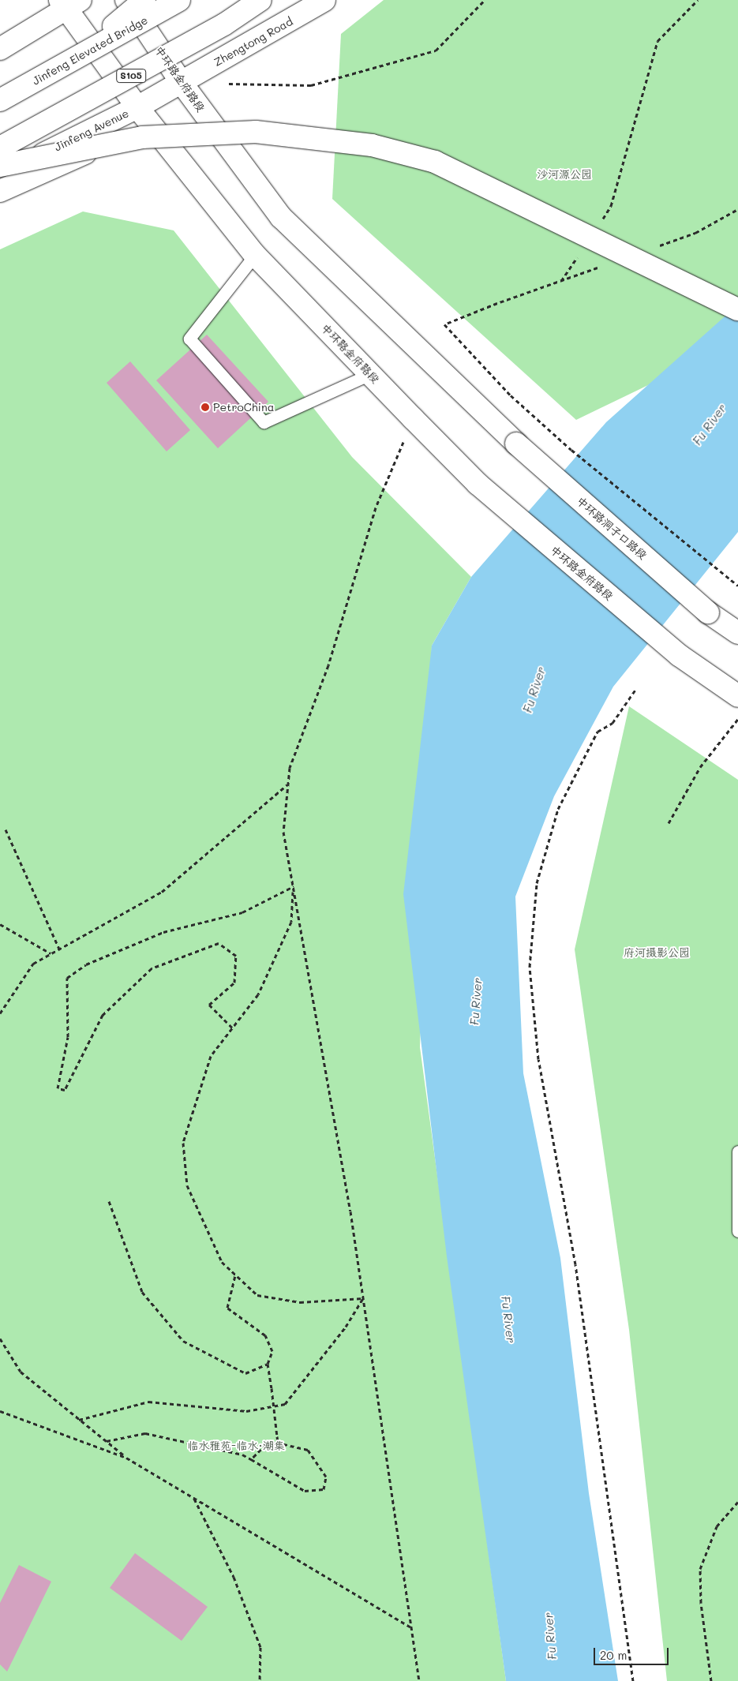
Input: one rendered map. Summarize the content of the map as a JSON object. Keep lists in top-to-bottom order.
{
  "streets": {
    "main road": [
      "Zhengtong Road",
      "Jinfeng Elevated Bridge",
      "S105",
      "中环路金府路段",
      "Jinfeng Avenue",
      "中环路洞子口路段"
    ]
  },
  "crossings": [
    ["Zhengtong Road", "中环路金府路段"],
    ["Zhengtong Road", "Jinfeng Avenue"],
    ["中环路金府路段", "Jinfeng Avenue"],
    ["中环路金府路段", "中环路洞子口路段"]
  ],
  "water": ["Fu River"],
  "parks": ["沙河源公园", "府河摄影公园", "临水雅苑-临水·潮集"],
  "places": ["PetroChina"],
  "scale_bar": "20 m"
}
